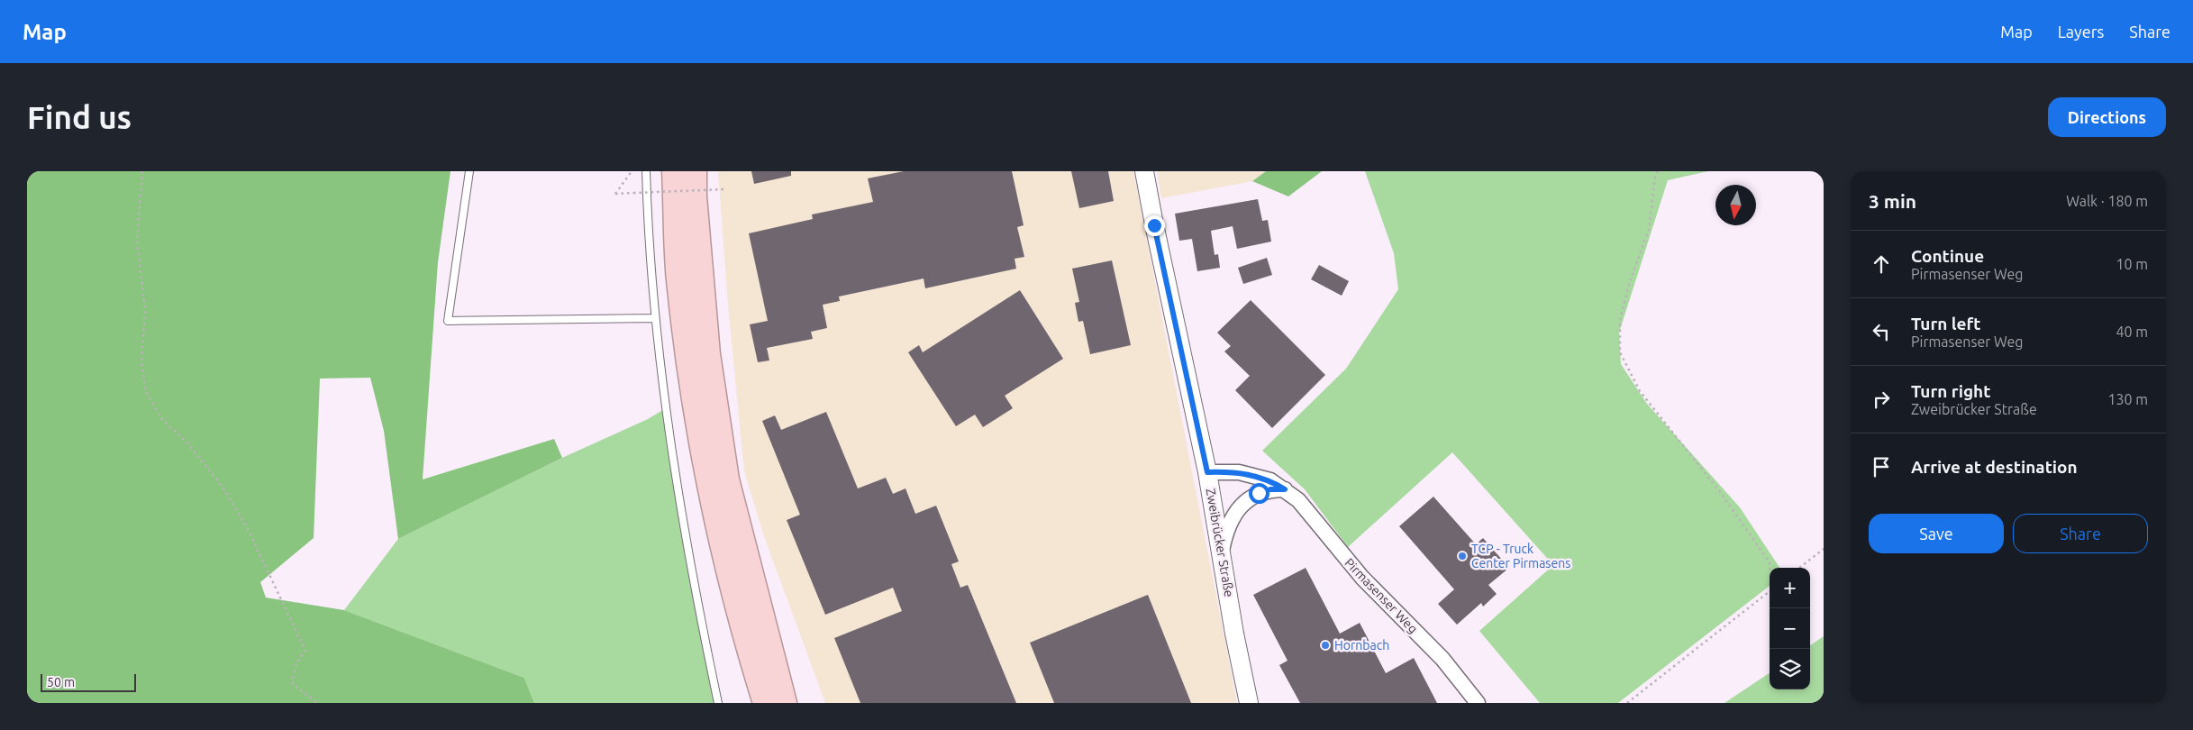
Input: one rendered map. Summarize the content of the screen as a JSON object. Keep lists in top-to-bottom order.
{
  "streets": {
    "street": ["Zweibrücker Straße", "Pirmasenser Weg"]
  },
  "crossings": [
    ["Zweibrücker Straße", "Pirmasenser Weg"]
  ],
  "places": ["TCP - Truck Center Pirmasens", "Hornbach"],
  "scale_bar": "50 m",
  "north": "bottom",
  "page": {
    "header": "Map",
    "nav": ["Map", "Layers", "Share"],
    "buttons": [
      "Directions",
      ["Save", "Share"]
    ],
    "title": "Find us",
    "heading": ["3 min", "Walk · 180 m"],
    "list": [
      ["Continue", "Pirmasenser Weg", "10 m"],
      ["Turn left", "Pirmasenser Weg", "40 m"],
      ["Turn right", "Zweibrücker Straße", "130 m"],
      "Arrive at destination"
    ],
    "map_buttons": ["+", "−"],
    "scale": "50 m"
  }
}
